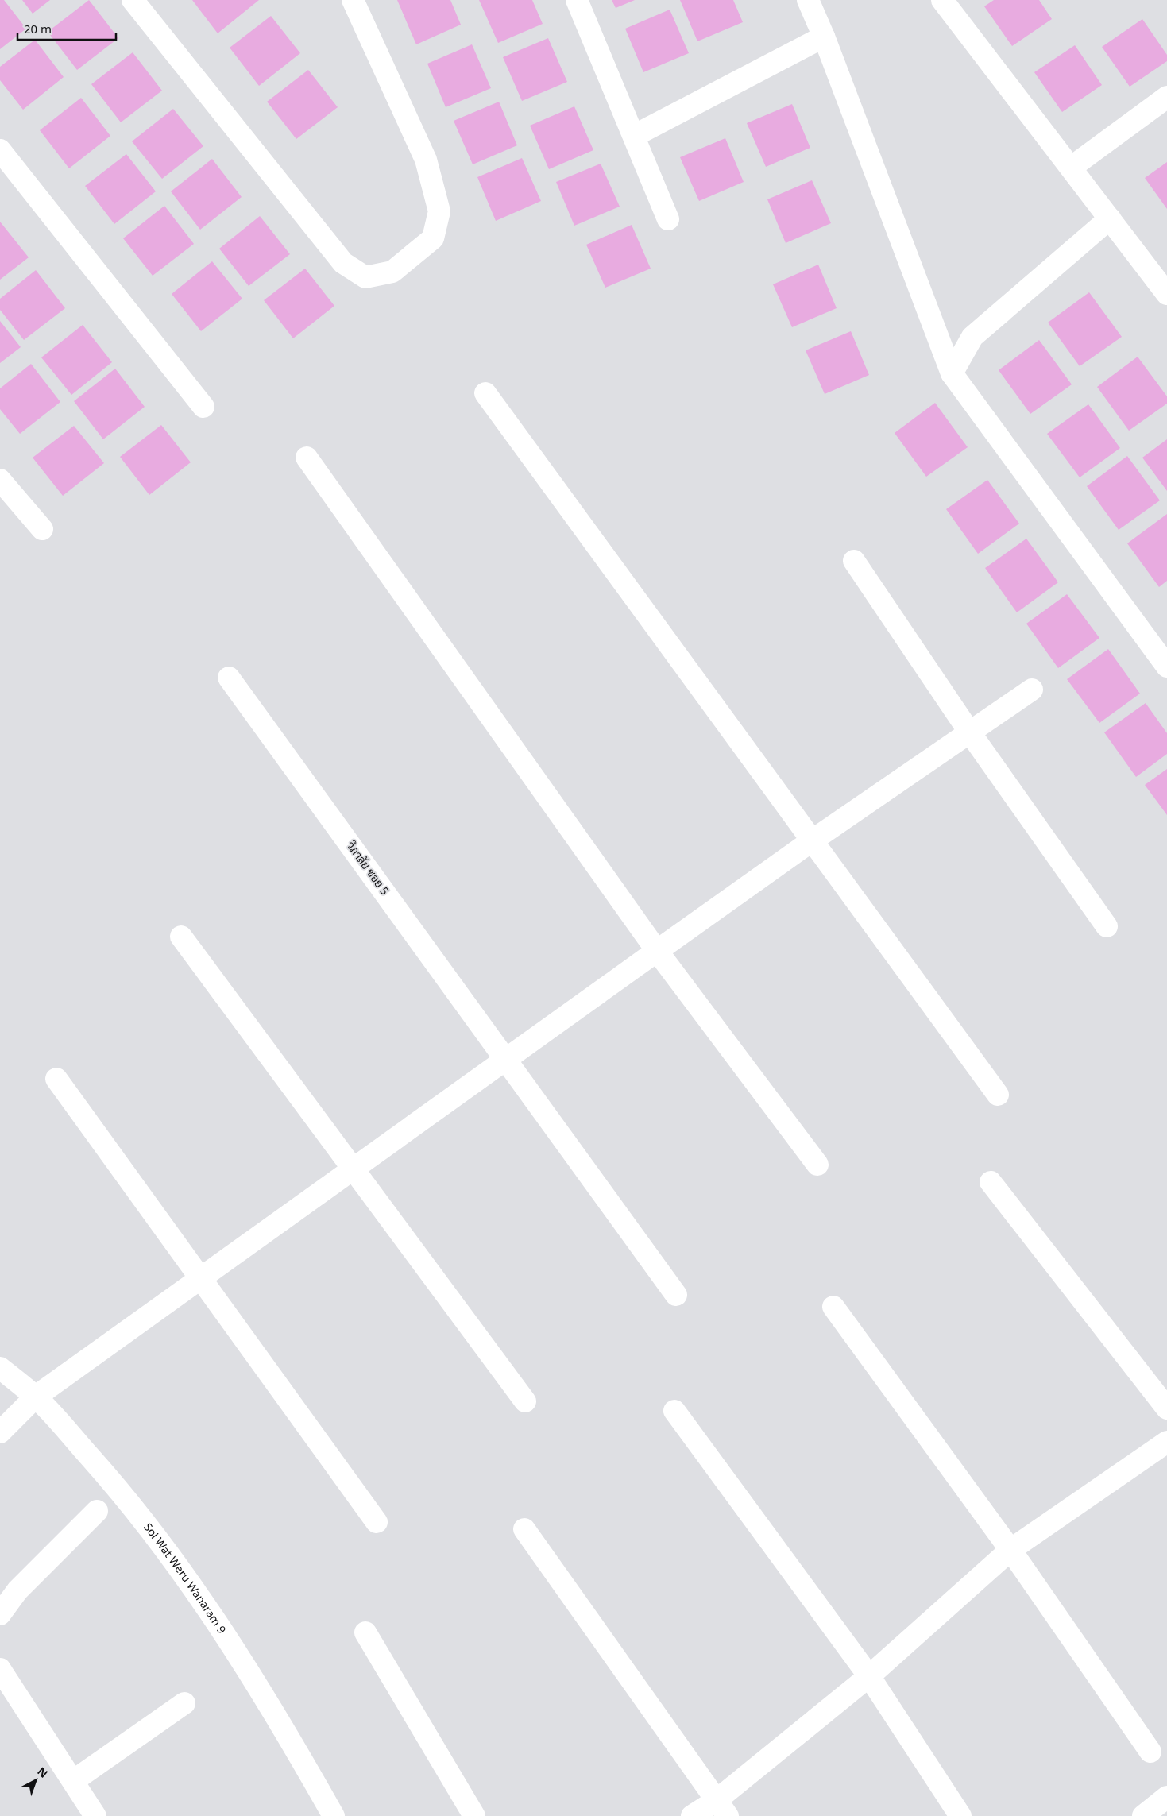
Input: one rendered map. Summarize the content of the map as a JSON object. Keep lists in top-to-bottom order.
{
  "streets": {
    "street": ["วิภาลัย ซอย 5", "Soi Wat Weru Wanaram 9"]
  },
  "scale_bar": "20 m",
  "north": "top right"
}
